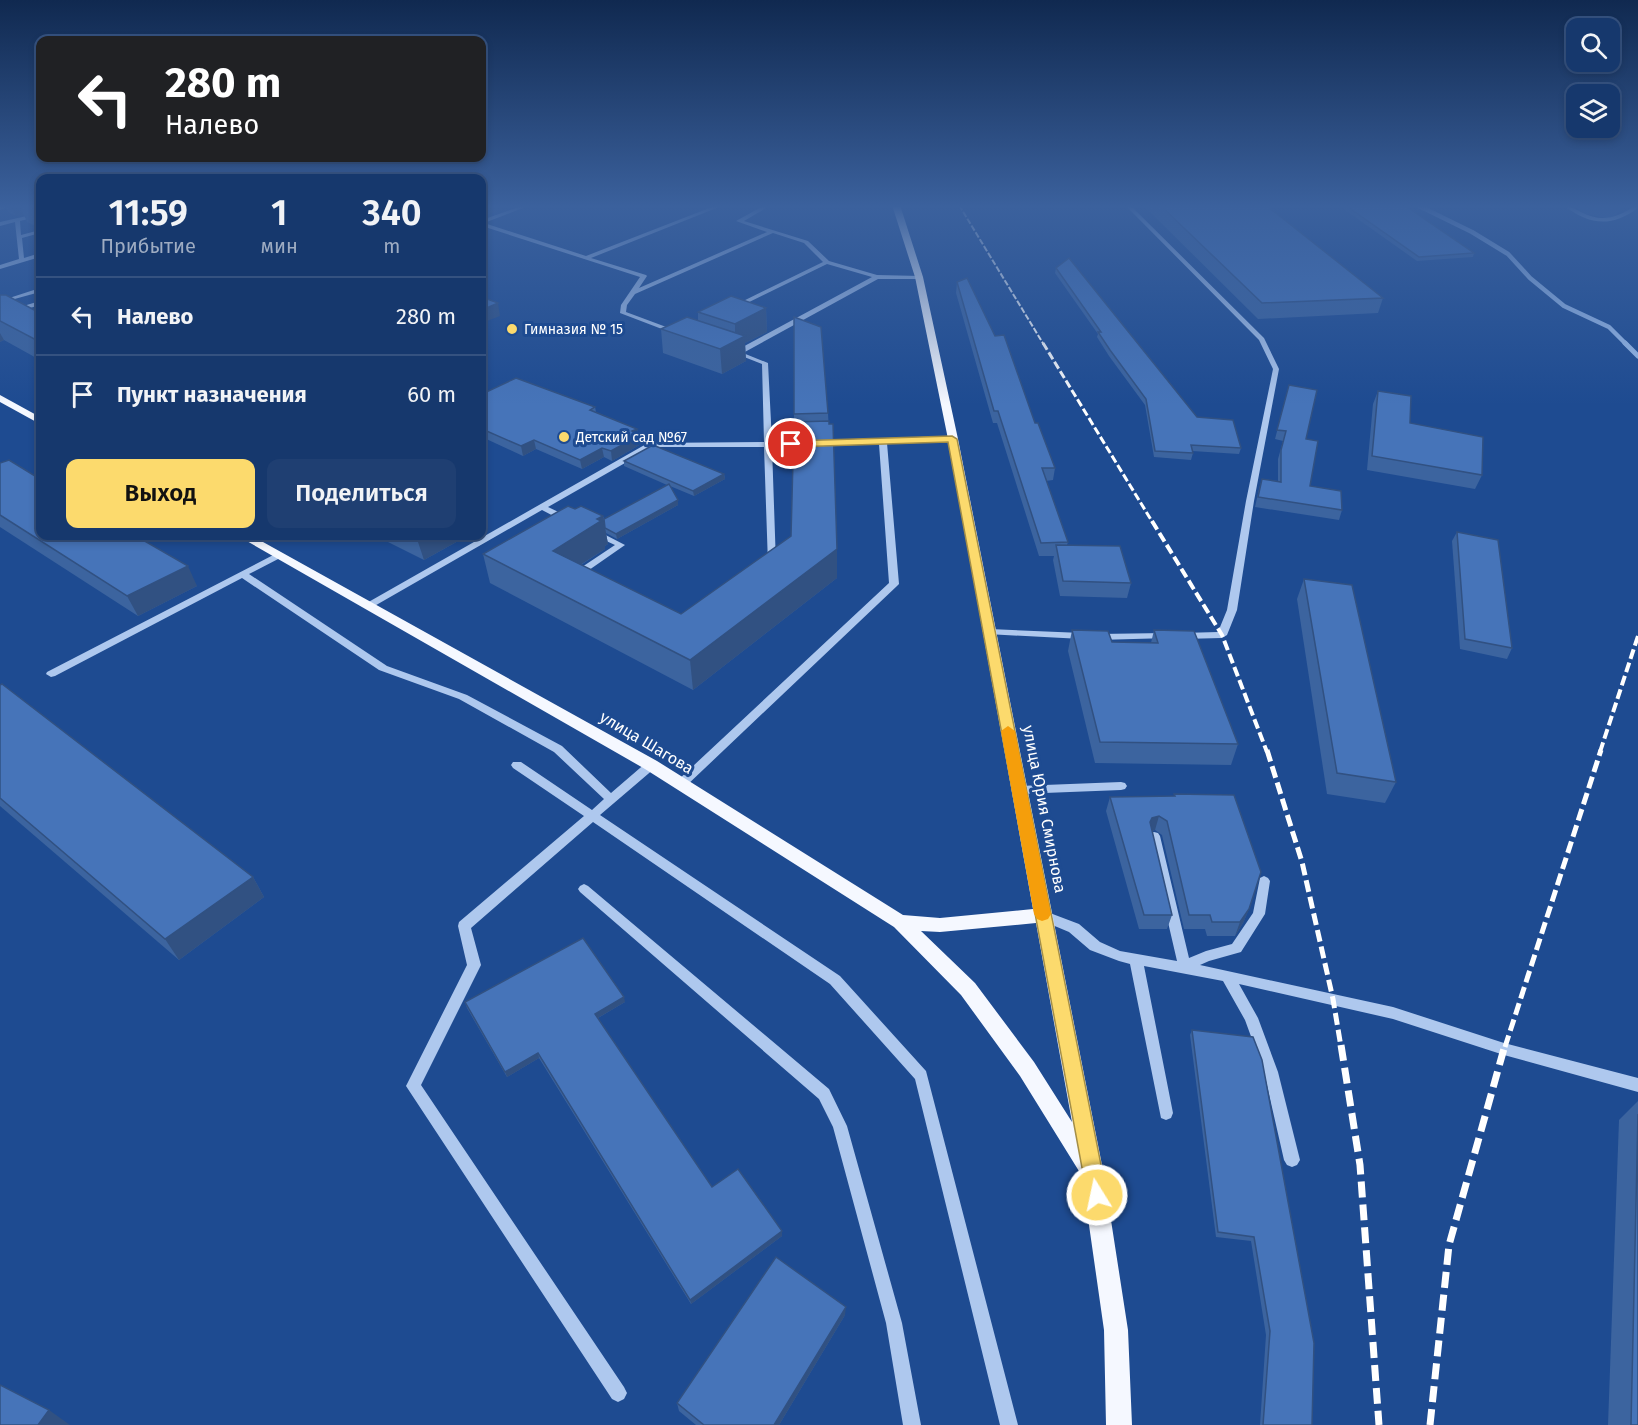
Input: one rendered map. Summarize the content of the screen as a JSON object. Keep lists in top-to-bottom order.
{
  "streets": {
    "main road": ["улица Шагова", "улица Юрия Смирнова"]
  },
  "crossings": [
    ["улица Шагова", "улица Юрия Смирнова"]
  ],
  "places": ["Гимназия № 15", "Детский сад №67"],
  "page": {
    "turn": ["280 m", "Налево"],
    "eta": [
      "11:59",
      "Прибытие",
      "1",
      "мин",
      "340",
      "m"
    ],
    "list": [
      {
        "name": "Налево",
        "value": "280 m"
      },
      {
        "name": "Пункт назначения",
        "value": "60 m"
      }
    ],
    "buttons": ["Выход", "Поделиться"]
  }
}
